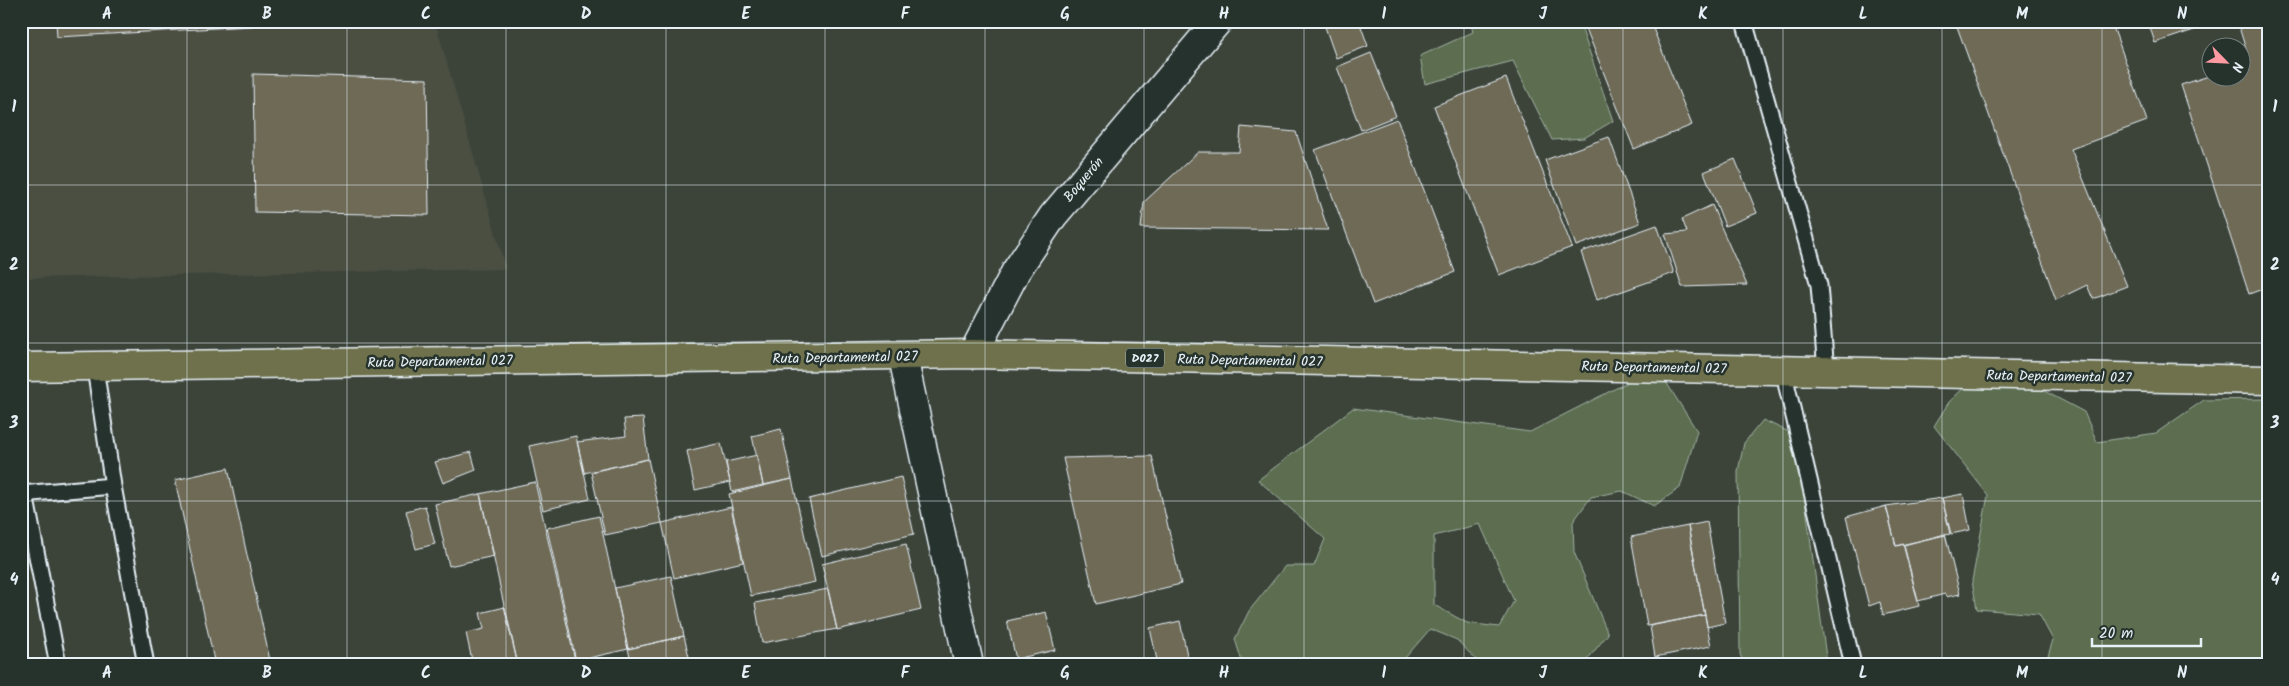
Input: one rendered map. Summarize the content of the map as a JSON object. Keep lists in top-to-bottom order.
{
  "streets": {
    "main road": ["Ruta Departamental 027", "D027"],
    "street": ["Boquerón"]
  },
  "crossings": [
    ["Boquerón", "Ruta Departamental 027"]
  ],
  "scale_bar": "20 m",
  "north": "bottom right",
  "grid": {
    "columns": [
      "A",
      "B",
      "C",
      "D",
      "E",
      "F",
      "G",
      "H",
      "I",
      "J",
      "K",
      "L",
      "M",
      "N"
    ],
    "rows": [
      "1",
      "2",
      "3",
      "4"
    ]
  }
}
